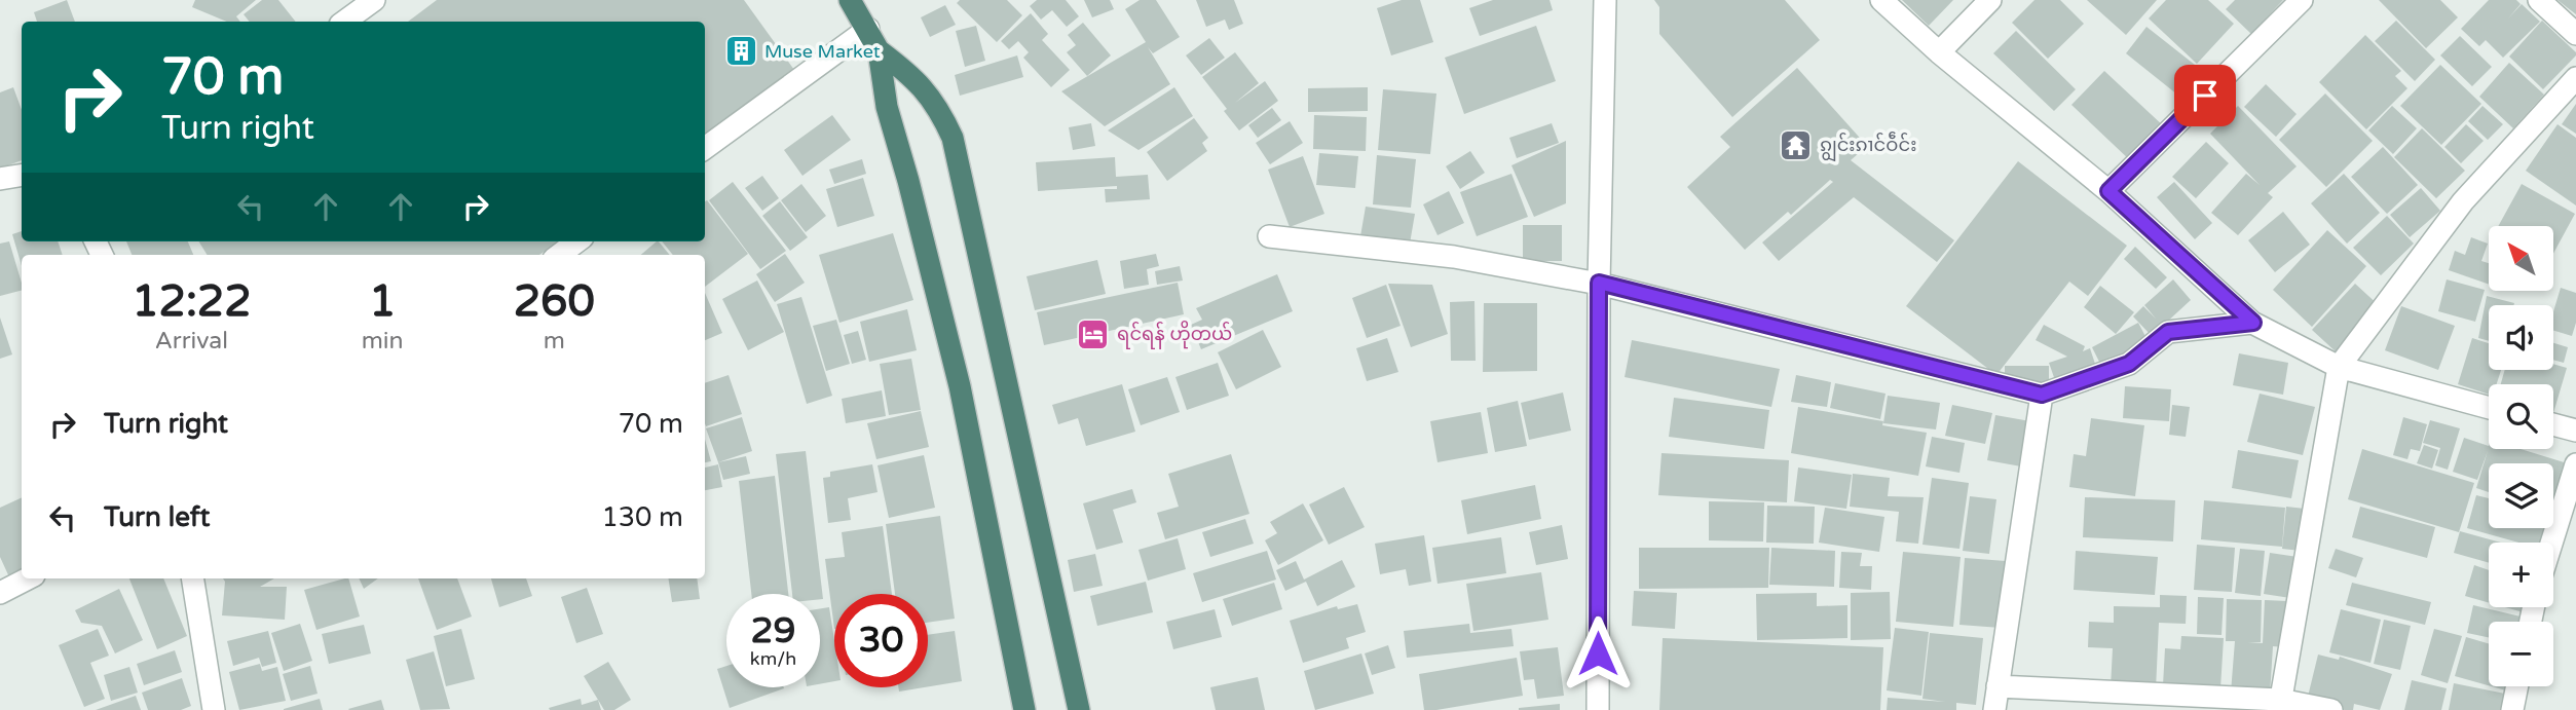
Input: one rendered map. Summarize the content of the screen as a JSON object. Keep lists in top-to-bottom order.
{
  "places": {
    "building": ["Muse Market"],
    "temple": ["ၵျွင်းၵၢင်ဝဵင်း"],
    "hotel": ["ရင်ရန် ဟိုတယ်"]
  },
  "north": "top left",
  "page": {
    "turn": ["70 m", "Turn right"],
    "map_buttons": ["+", "−"],
    "eta": [
      "12:22",
      "Arrival",
      "1",
      "min",
      "260",
      "m"
    ],
    "list": [
      {
        "name": "Turn right",
        "value": "70 m"
      },
      {
        "name": "Turn left",
        "value": "130 m"
      }
    ],
    "speed": "29 km/h",
    "limit": "30"
  }
}
